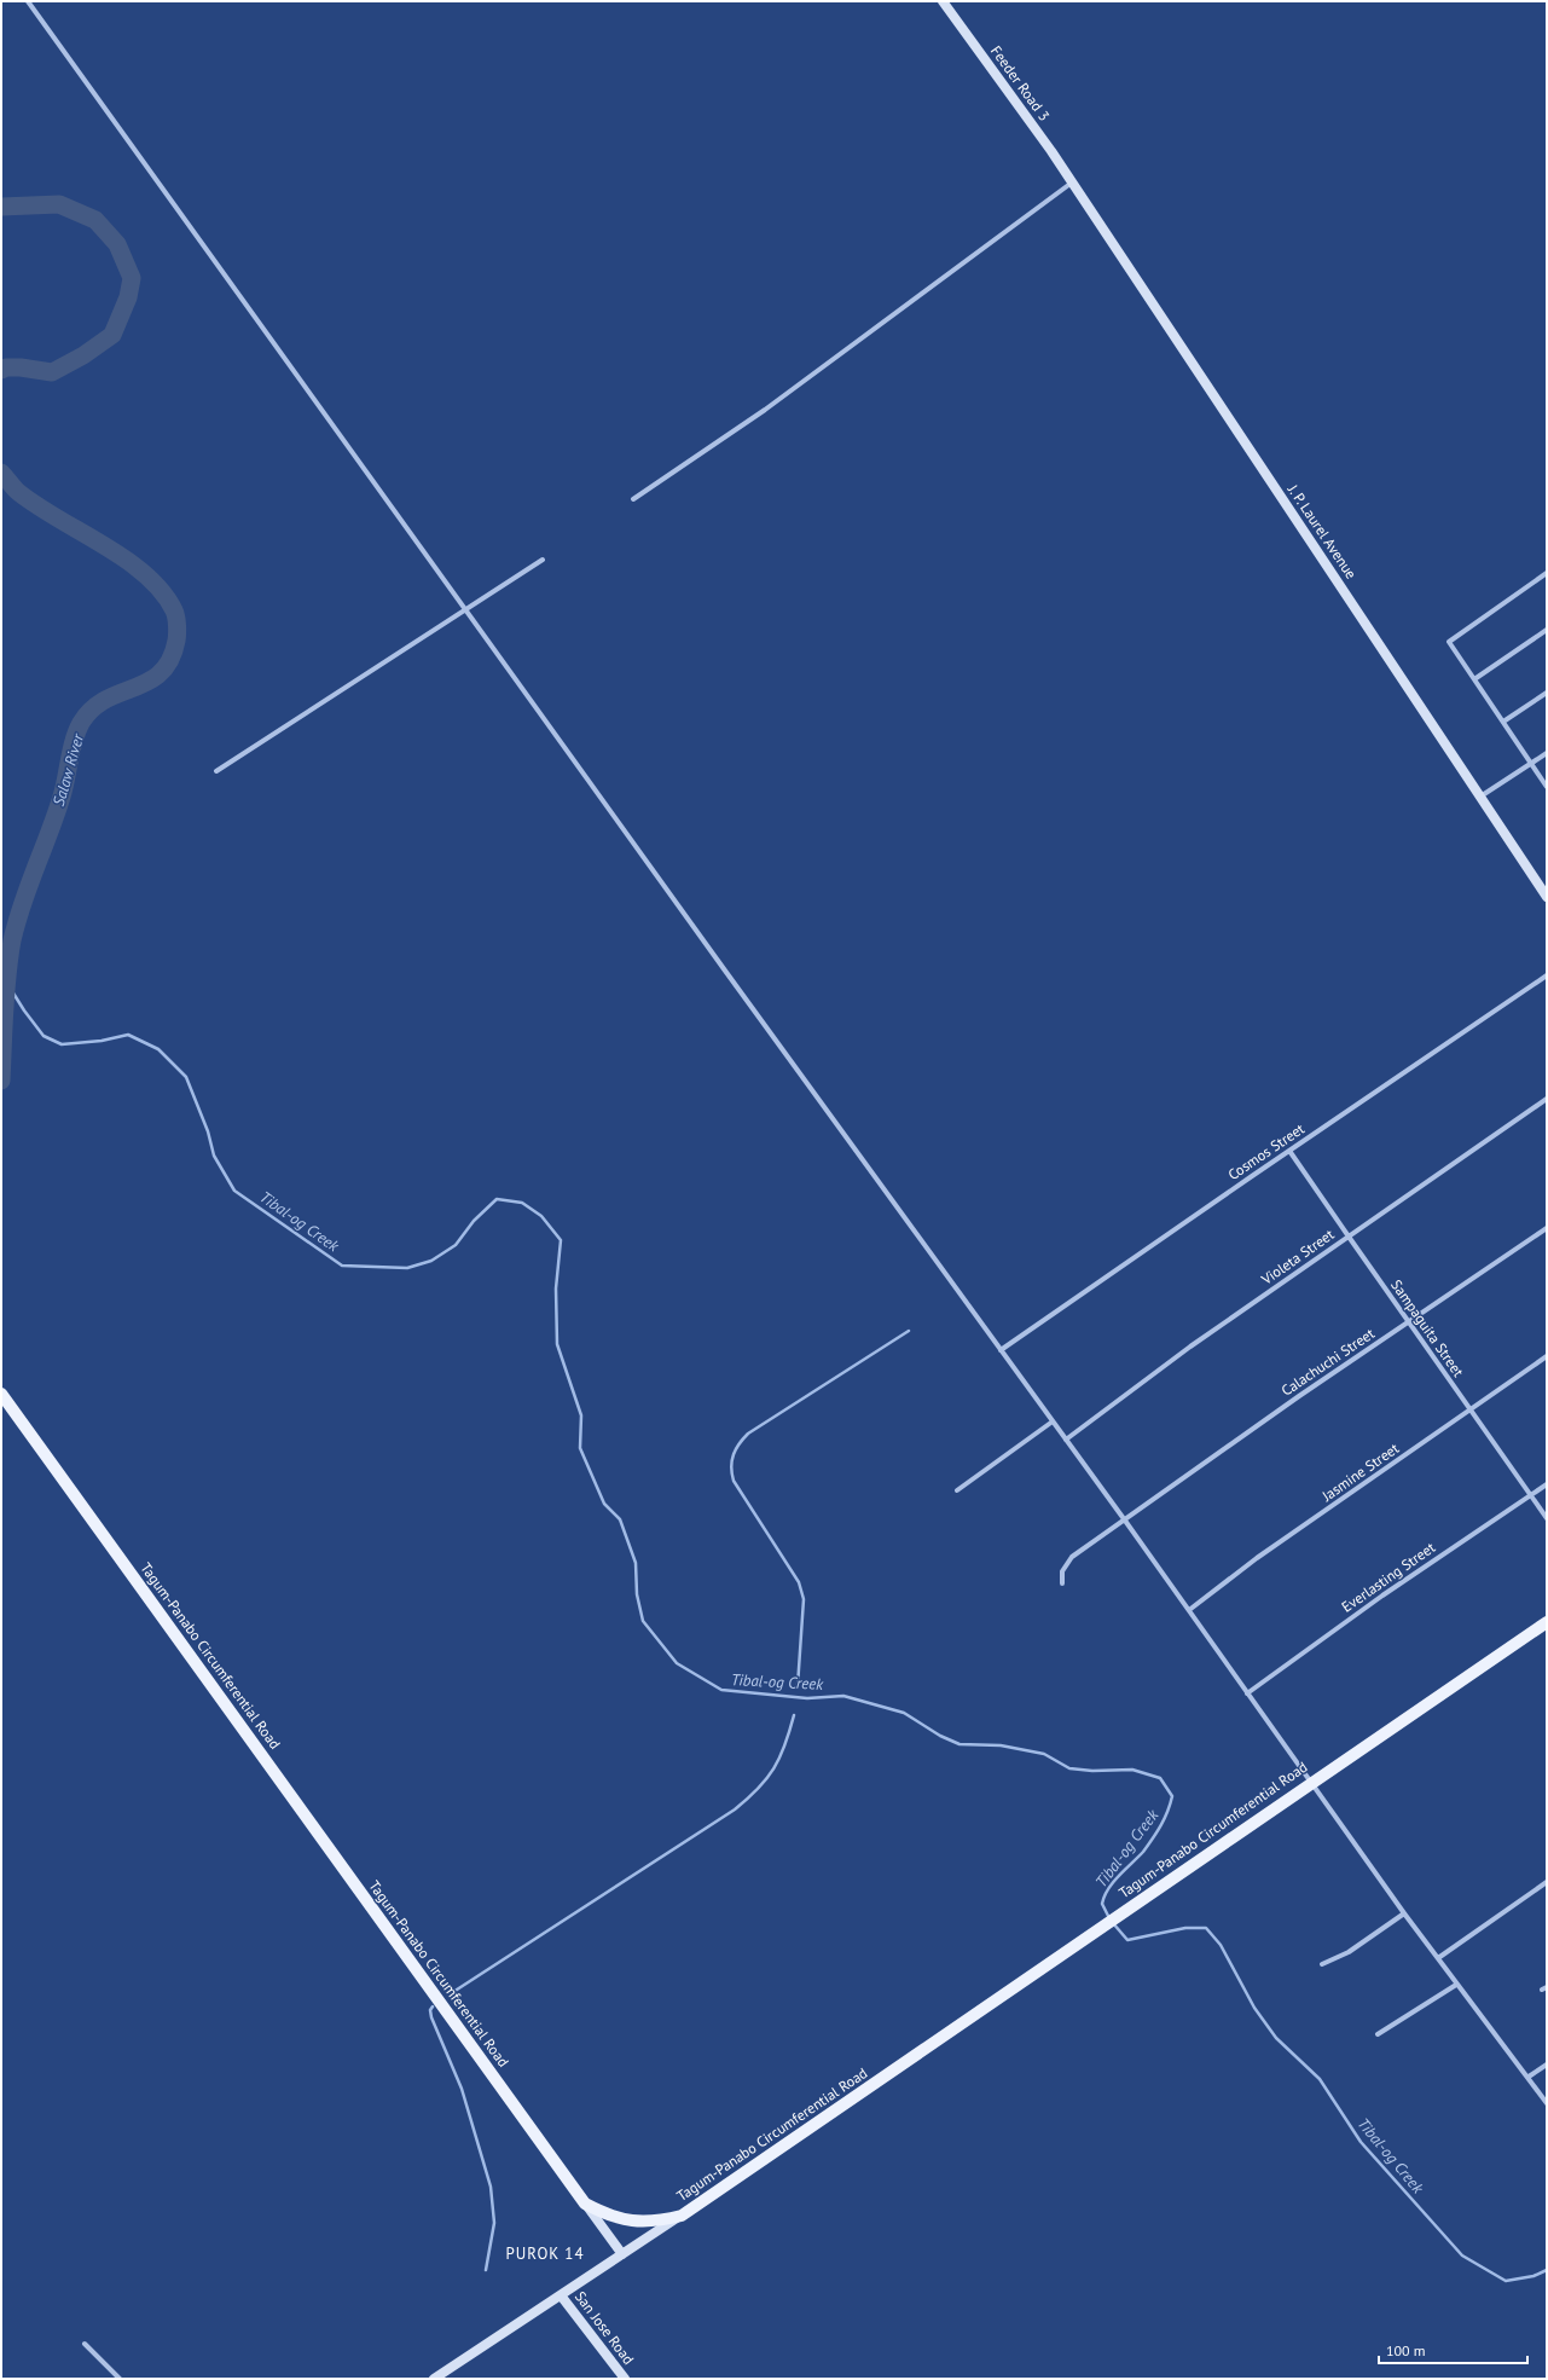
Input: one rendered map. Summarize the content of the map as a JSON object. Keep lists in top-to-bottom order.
{
  "streets": {
    "main road": ["Tagum-Panabo Circumferential Road"],
    "street": [
      "Feeder Road 3",
      "J. P. Laurel Avenue",
      "Cosmos Street",
      "Violeta Street",
      "Sampaguita Street",
      "Calachuchi Street",
      "Jasmine Street",
      "Everlasting Street",
      "San Jose Road"
    ]
  },
  "crossings": [
    ["Feeder Road 3", "J. P. Laurel Avenue"],
    ["Cosmos Street", "Sampaguita Street"],
    ["Violeta Street", "Sampaguita Street"],
    ["Sampaguita Street", "Calachuchi Street"],
    ["Sampaguita Street", "Jasmine Street"],
    ["Sampaguita Street", "Everlasting Street"]
  ],
  "districts": ["PUROK 14"],
  "water": ["Salaw River", "Tibal-og Creek"],
  "scale_bar": "100 m"
}
